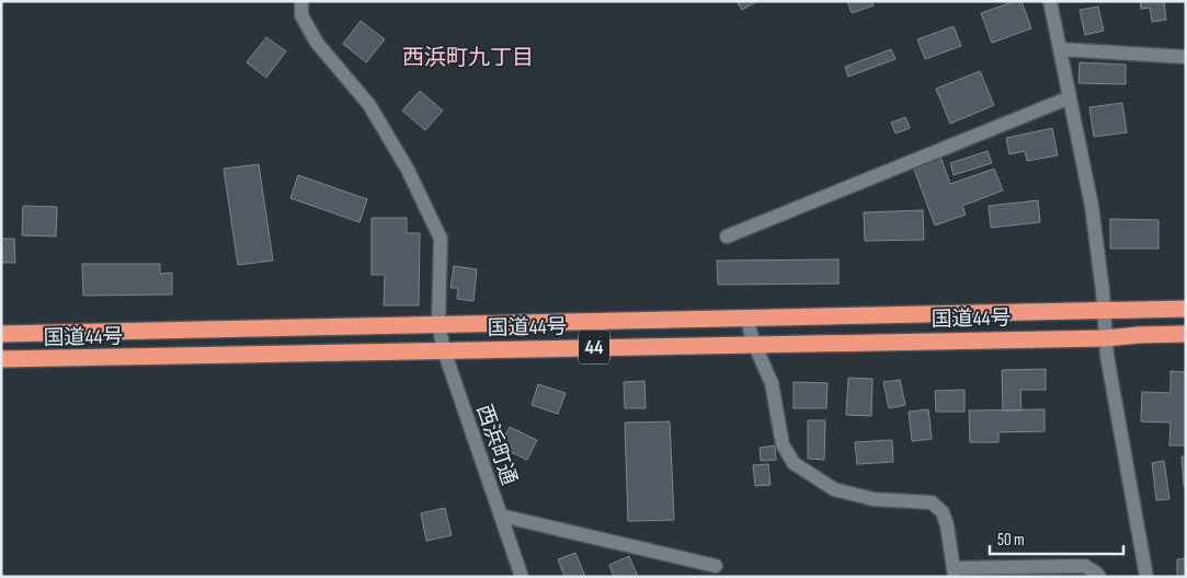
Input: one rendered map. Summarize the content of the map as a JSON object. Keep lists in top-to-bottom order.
{
  "streets": {
    "highway": ["国道44号", "44"],
    "street": ["西浜町通"]
  },
  "crossings": [
    ["国道44号", "西浜町通"]
  ],
  "districts": ["西浜町九丁目"],
  "scale_bar": "50 m"
}
